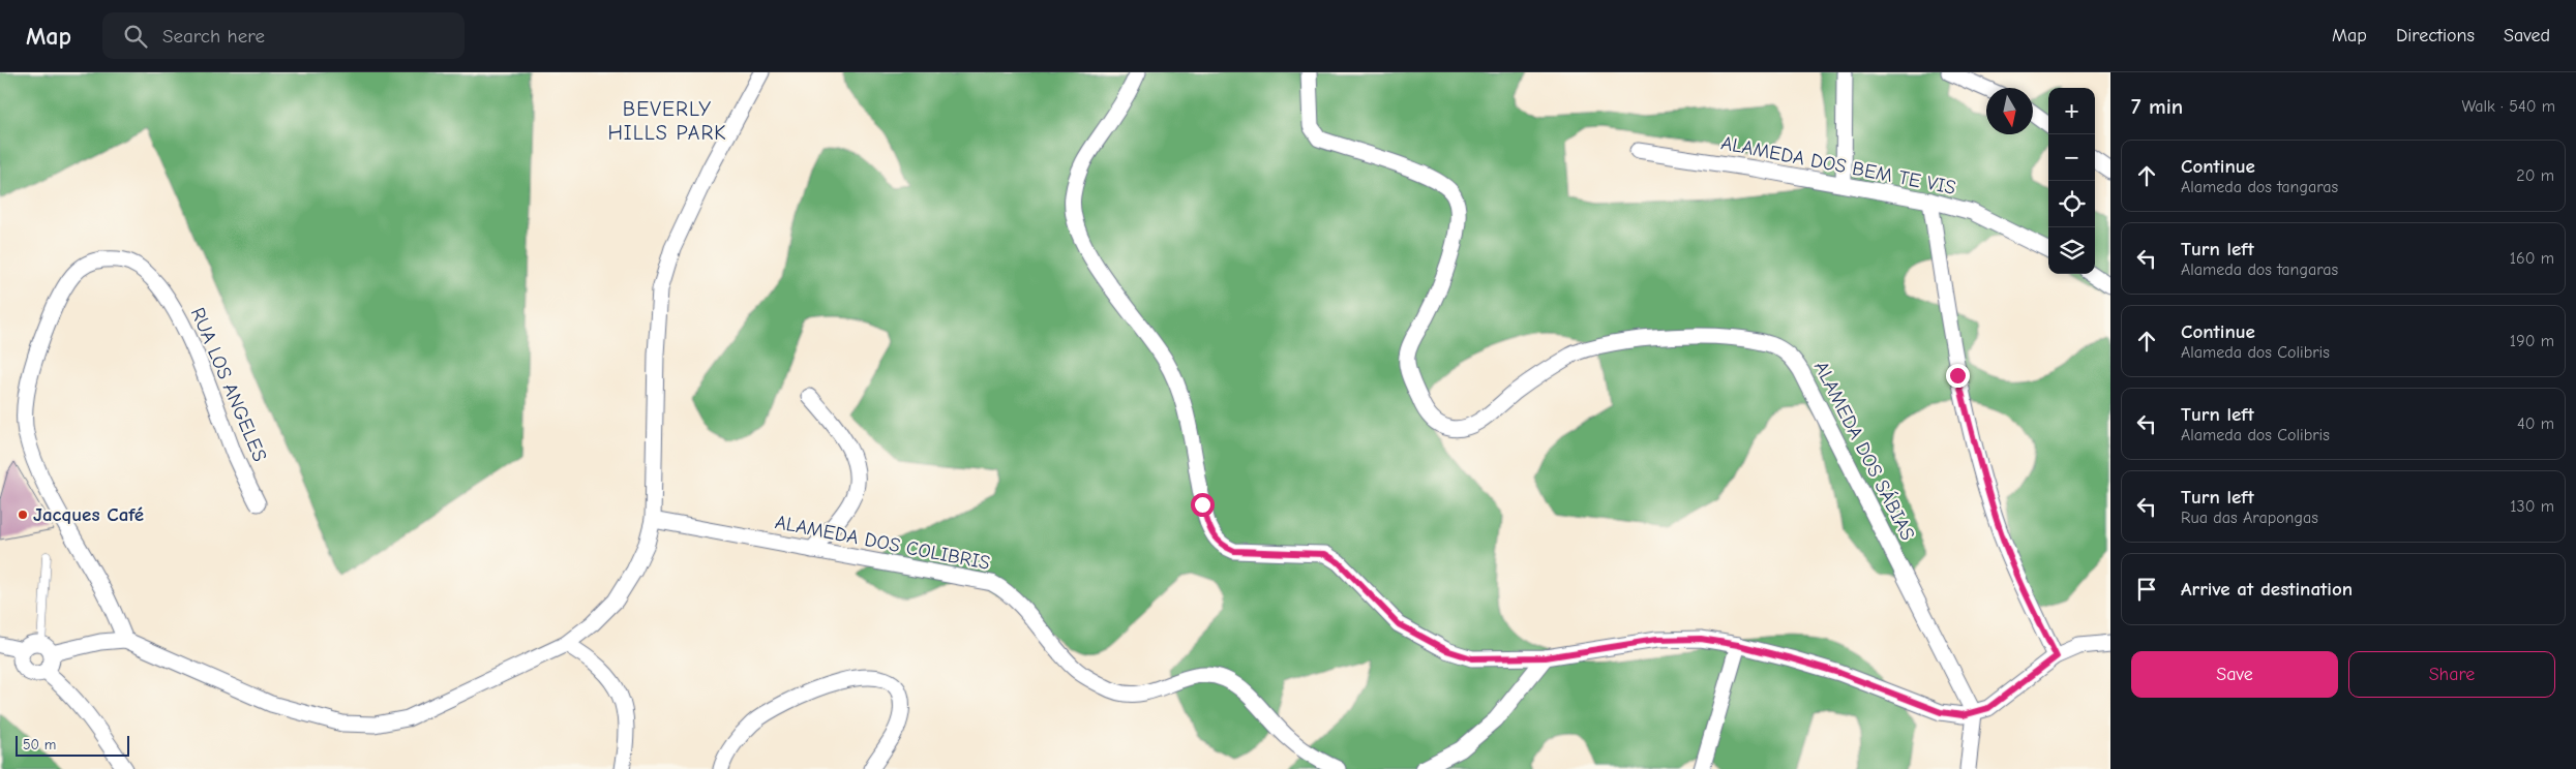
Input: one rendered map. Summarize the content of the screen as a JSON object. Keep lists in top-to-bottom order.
{
  "streets": {
    "street": [
      "ALAMEDA DOS BEM TE VIS",
      "RUA LOS ANGELES",
      "ALAMEDA DOS SÁBIAS",
      "ALAMEDA DOS COLIBRIS"
    ]
  },
  "districts": ["BEVERLY HILLS PARK"],
  "places": ["Jacques Café"],
  "scale_bar": "50 m",
  "north": "bottom",
  "page": {
    "header": "Map",
    "search": "Search here",
    "nav": ["Map", "Directions", "Saved"],
    "heading": ["7 min", "Walk · 540 m"],
    "map_buttons": ["+", "−"],
    "list": [
      ["Continue", "Alameda dos tangaras", "20 m"],
      ["Turn left", "Alameda dos tangaras", "160 m"],
      ["Continue", "Alameda dos Colibris", "190 m"],
      ["Turn left", "Alameda dos Colibris", "40 m"],
      ["Turn left", "Rua das Arapongas", "130 m"],
      "Arrive at destination"
    ],
    "buttons": ["Save", "Share"],
    "scale": "50 m"
  }
}
